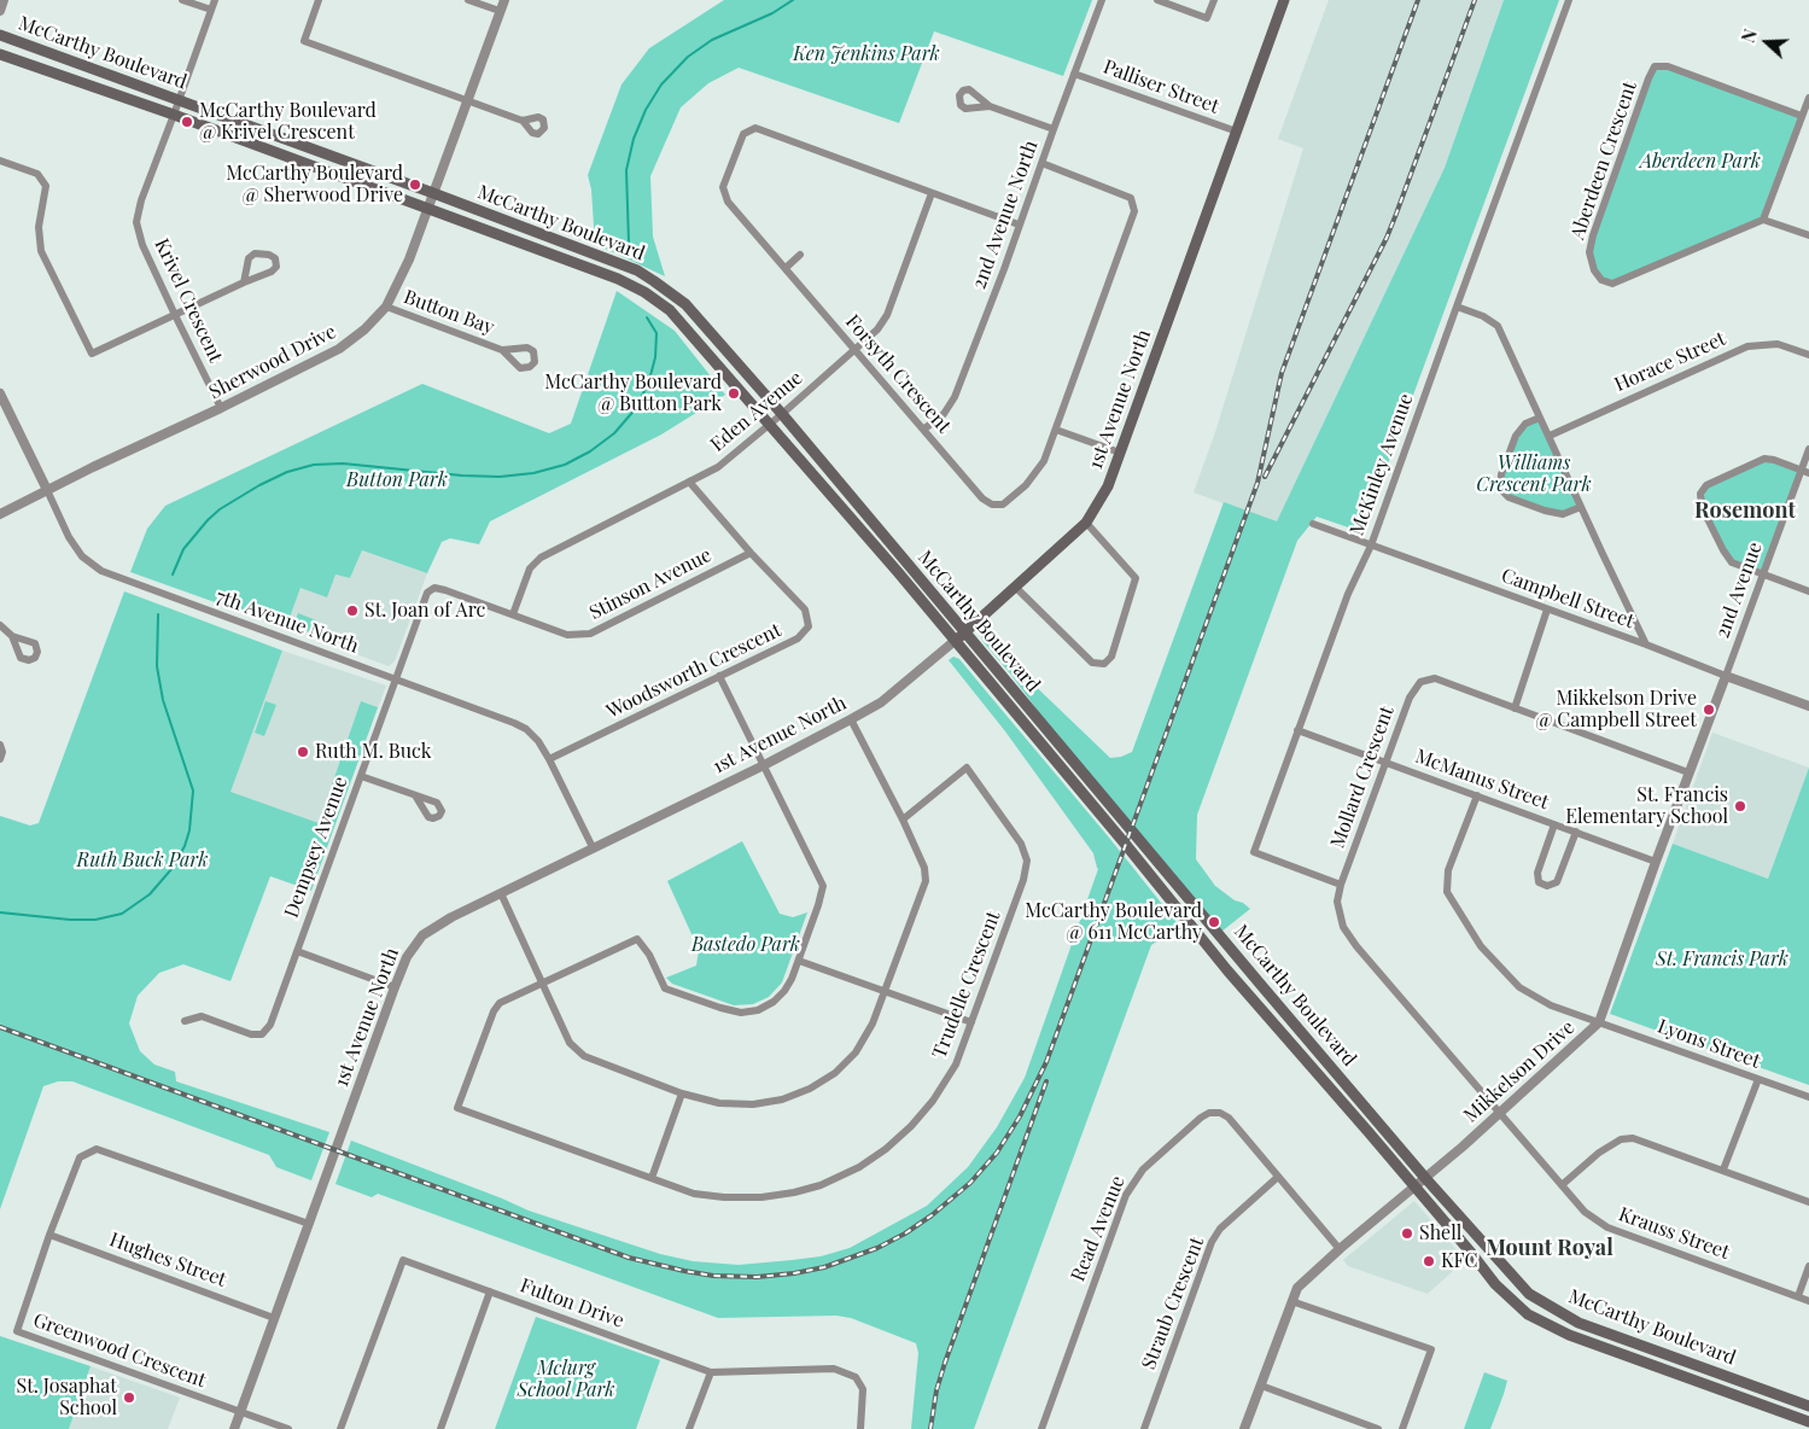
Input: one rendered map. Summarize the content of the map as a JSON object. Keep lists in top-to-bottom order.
{
  "streets": {
    "main road": ["McCarthy Boulevard", "1st Avenue North"],
    "street": [
      "Palliser Street",
      "Aberdeen Crescent",
      "2nd Avenue North",
      "Krivel Crescent",
      "Button Bay",
      "Sherwood Drive",
      "Horace Street",
      "Forsyth Crescent",
      "Eden Avenue",
      "McKinley Avenue",
      "Stinson Avenue",
      "2nd Avenue",
      "Campbell Street",
      "7th Avenue North",
      "Woodsworth Crescent",
      "Mollard Crescent",
      "McManus Street",
      "Dempsey Avenue",
      "Trudelle Crescent",
      "Lyons Street",
      "Mikkelson Drive",
      "Read Avenue",
      "Krauss Street",
      "Hughes Street",
      "Fulton Drive",
      "Straub Crescent",
      "Greenwood Crescent"
    ]
  },
  "crossings": [
    ["McCarthy Boulevard", "Krivel Crescent"],
    ["McCarthy Boulevard", "Sherwood Drive"],
    ["McCarthy Boulevard", "1st Avenue North"],
    ["McCarthy Boulevard", "Eden Avenue"],
    ["McCarthy Boulevard", "Mikkelson Drive"],
    ["Palliser Street", "2nd Avenue North"],
    ["Palliser Street", "1st Avenue North"],
    ["2nd Avenue North", "Forsyth Crescent"],
    ["Krivel Crescent", "Sherwood Drive"],
    ["Button Bay", "Sherwood Drive"],
    ["Sherwood Drive", "7th Avenue North"],
    ["Forsyth Crescent", "Eden Avenue"],
    ["1st Avenue North", "7th Avenue North"],
    ["1st Avenue North", "Hughes Street"],
    ["1st Avenue North", "Greenwood Crescent"],
    ["Eden Avenue", "Stinson Avenue"],
    ["Eden Avenue", "Woodsworth Crescent"],
    ["McKinley Avenue", "Campbell Street"],
    ["McKinley Avenue", "Mollard Crescent"],
    ["McKinley Avenue", "McManus Street"],
    ["Stinson Avenue", "Woodsworth Crescent"],
    ["Stinson Avenue", "Dempsey Avenue"],
    ["2nd Avenue", "Campbell Street"],
    ["2nd Avenue", "Mikkelson Drive"],
    ["Campbell Street", "Mikkelson Drive"],
    ["7th Avenue North", "Woodsworth Crescent"],
    ["7th Avenue North", "Dempsey Avenue"],
    ["Mollard Crescent", "McManus Street"],
    ["Mollard Crescent", "Mikkelson Drive"],
    ["Mollard Crescent", "Krauss Street"],
    ["McManus Street", "Lyons Street"],
    ["McManus Street", "Mikkelson Drive"],
    ["Lyons Street", "Mikkelson Drive"],
    ["Mikkelson Drive", "Read Avenue"],
    ["Mikkelson Drive", "Krauss Street"],
    ["Read Avenue", "Straub Crescent"],
    ["Hughes Street", "Greenwood Crescent"]
  ],
  "districts": ["Rosemont", "Mount Royal"],
  "parks": [
    "Ken Jenkins Park",
    "Aberdeen Park",
    "Williams Crescent Park",
    "Button Park",
    "Ruth Buck Park",
    "Bastedo Park",
    "St. Francis Park",
    "Mclurg School Park"
  ],
  "places": [
    "McCarthy Boulevard @ Krivel Crescent",
    "McCarthy Boulevard @ Sherwood Drive",
    "McCarthy Boulevard @ Button Park",
    "St. Joan of Arc",
    "Mikkelson Drive @ Campbell Street",
    "Ruth M. Buck",
    "St. Francis Elementary School",
    "McCarthy Boulevard @ 611 McCarthy",
    "Shell",
    "KFC",
    "St. Josaphat School"
  ],
  "north": "left"
}
